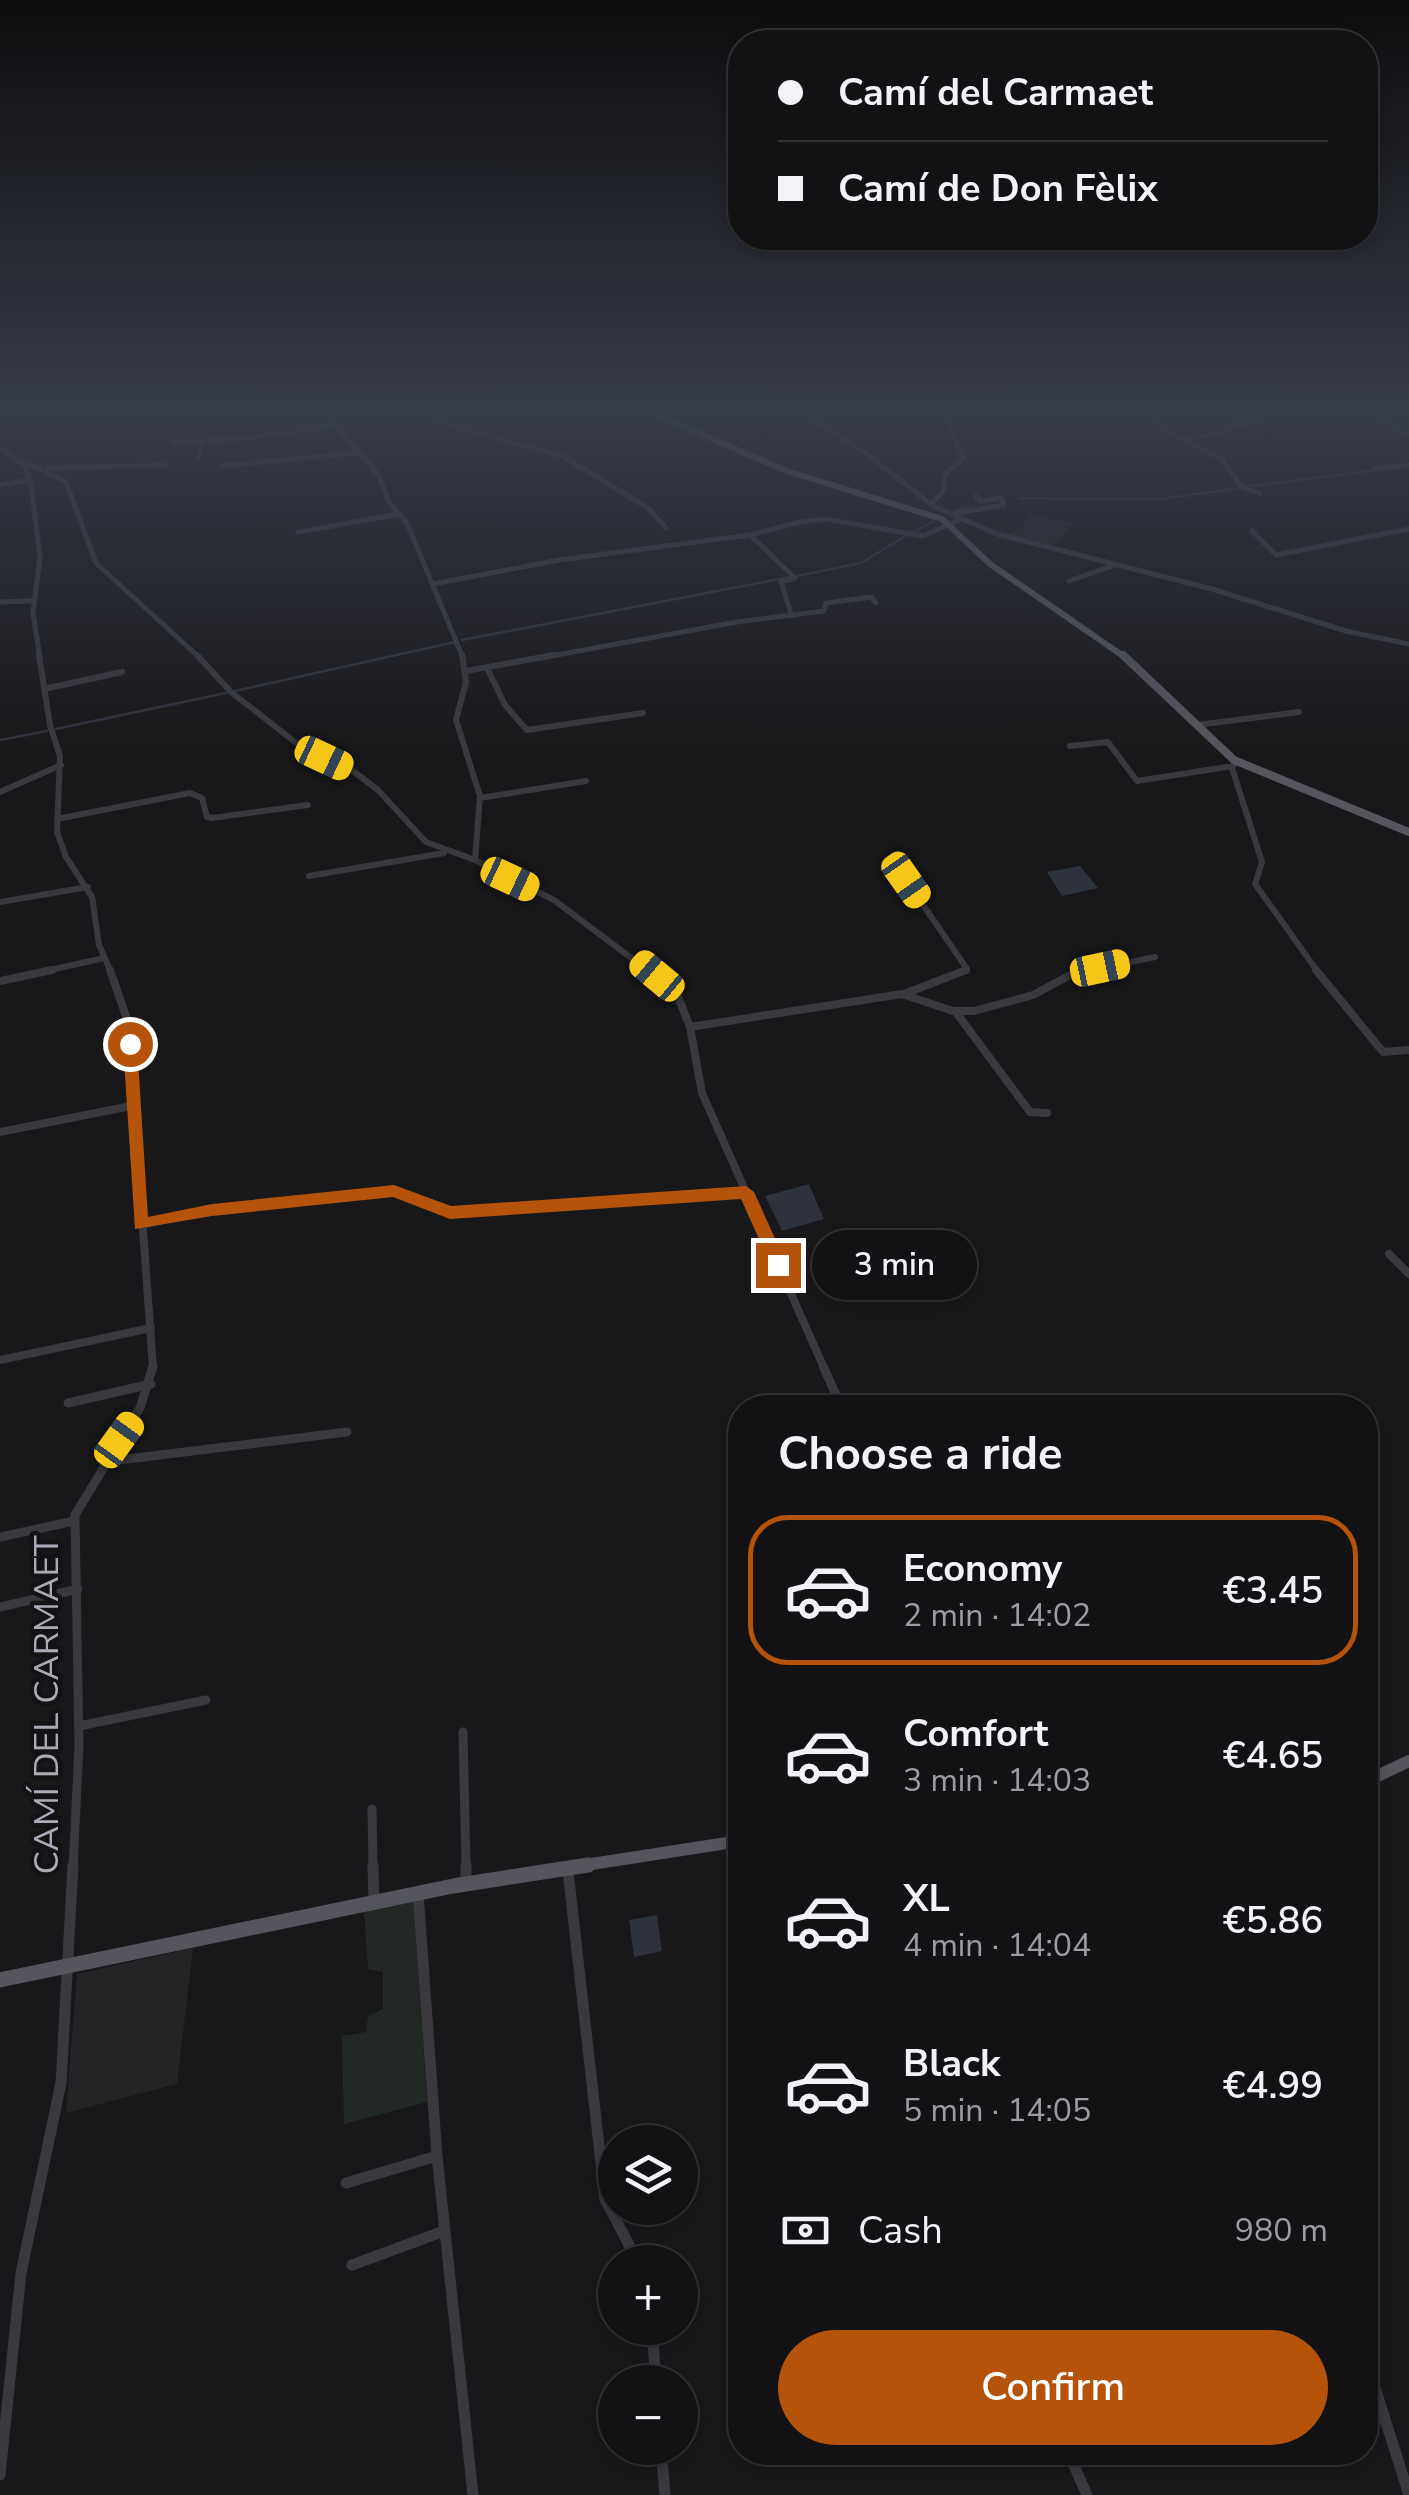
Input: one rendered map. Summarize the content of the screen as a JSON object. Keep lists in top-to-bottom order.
{
  "streets": {
    "street": ["CAMÍ DEL CARMAET"]
  },
  "page": {
    "banner": ["Camí del Carmaet", "Camí de Don Fèlix"],
    "bubble": "3 min",
    "heading": "Choose a ride",
    "list": [
      {
        "name": "Economy",
        "note": "2 min · 14:02",
        "value": "€3.45"
      },
      {
        "name": "Comfort",
        "note": "3 min · 14:03",
        "value": "€4.65"
      },
      {
        "name": "XL",
        "note": "4 min · 14:04",
        "value": "€5.86"
      },
      {
        "name": "Black",
        "note": "5 min · 14:05",
        "value": "€4.99"
      }
    ],
    "map_buttons": ["+", "−"],
    "pay": ["Cash", "980 m"],
    "buttons": "Confirm"
  }
}
